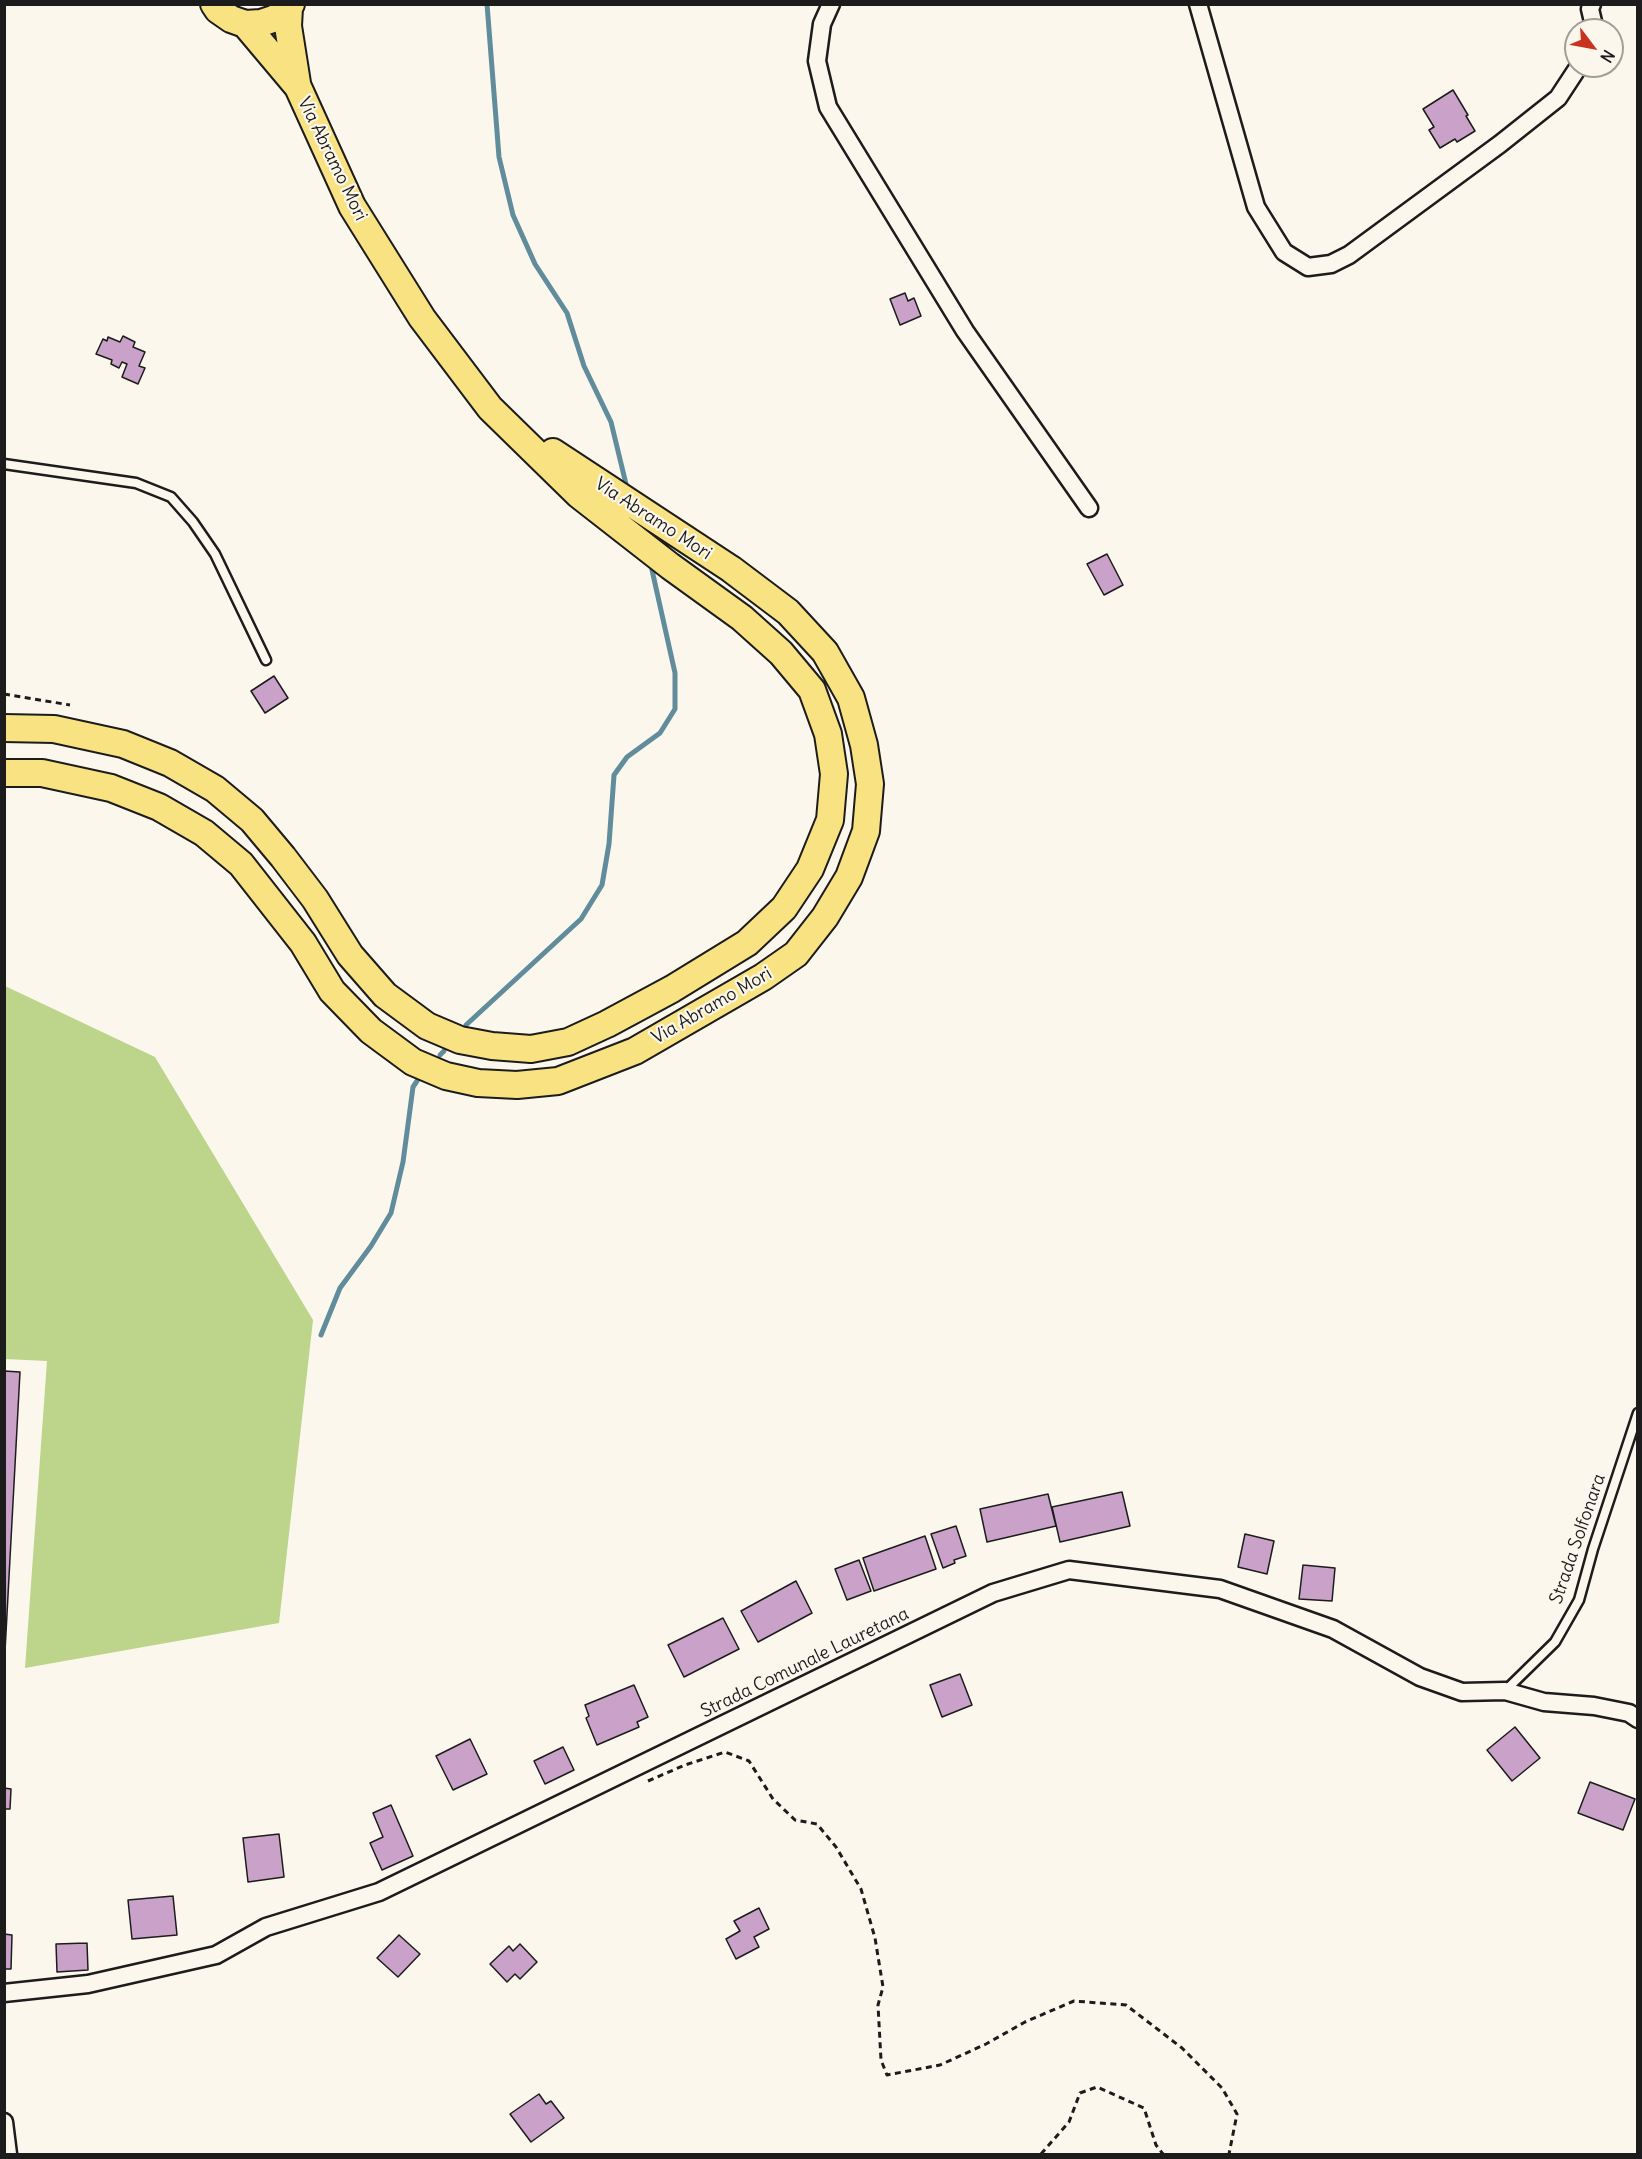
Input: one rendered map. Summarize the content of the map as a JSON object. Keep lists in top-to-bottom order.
{
  "streets": {
    "main road": ["Via Abramo Mori"],
    "street": ["Strada Comunale Lauretana"],
    "lane": ["Strada Solfonara"]
  },
  "crossings": [
    ["Strada Solfonara", "Strada Comunale Lauretana"]
  ],
  "north": "bottom right"
}
